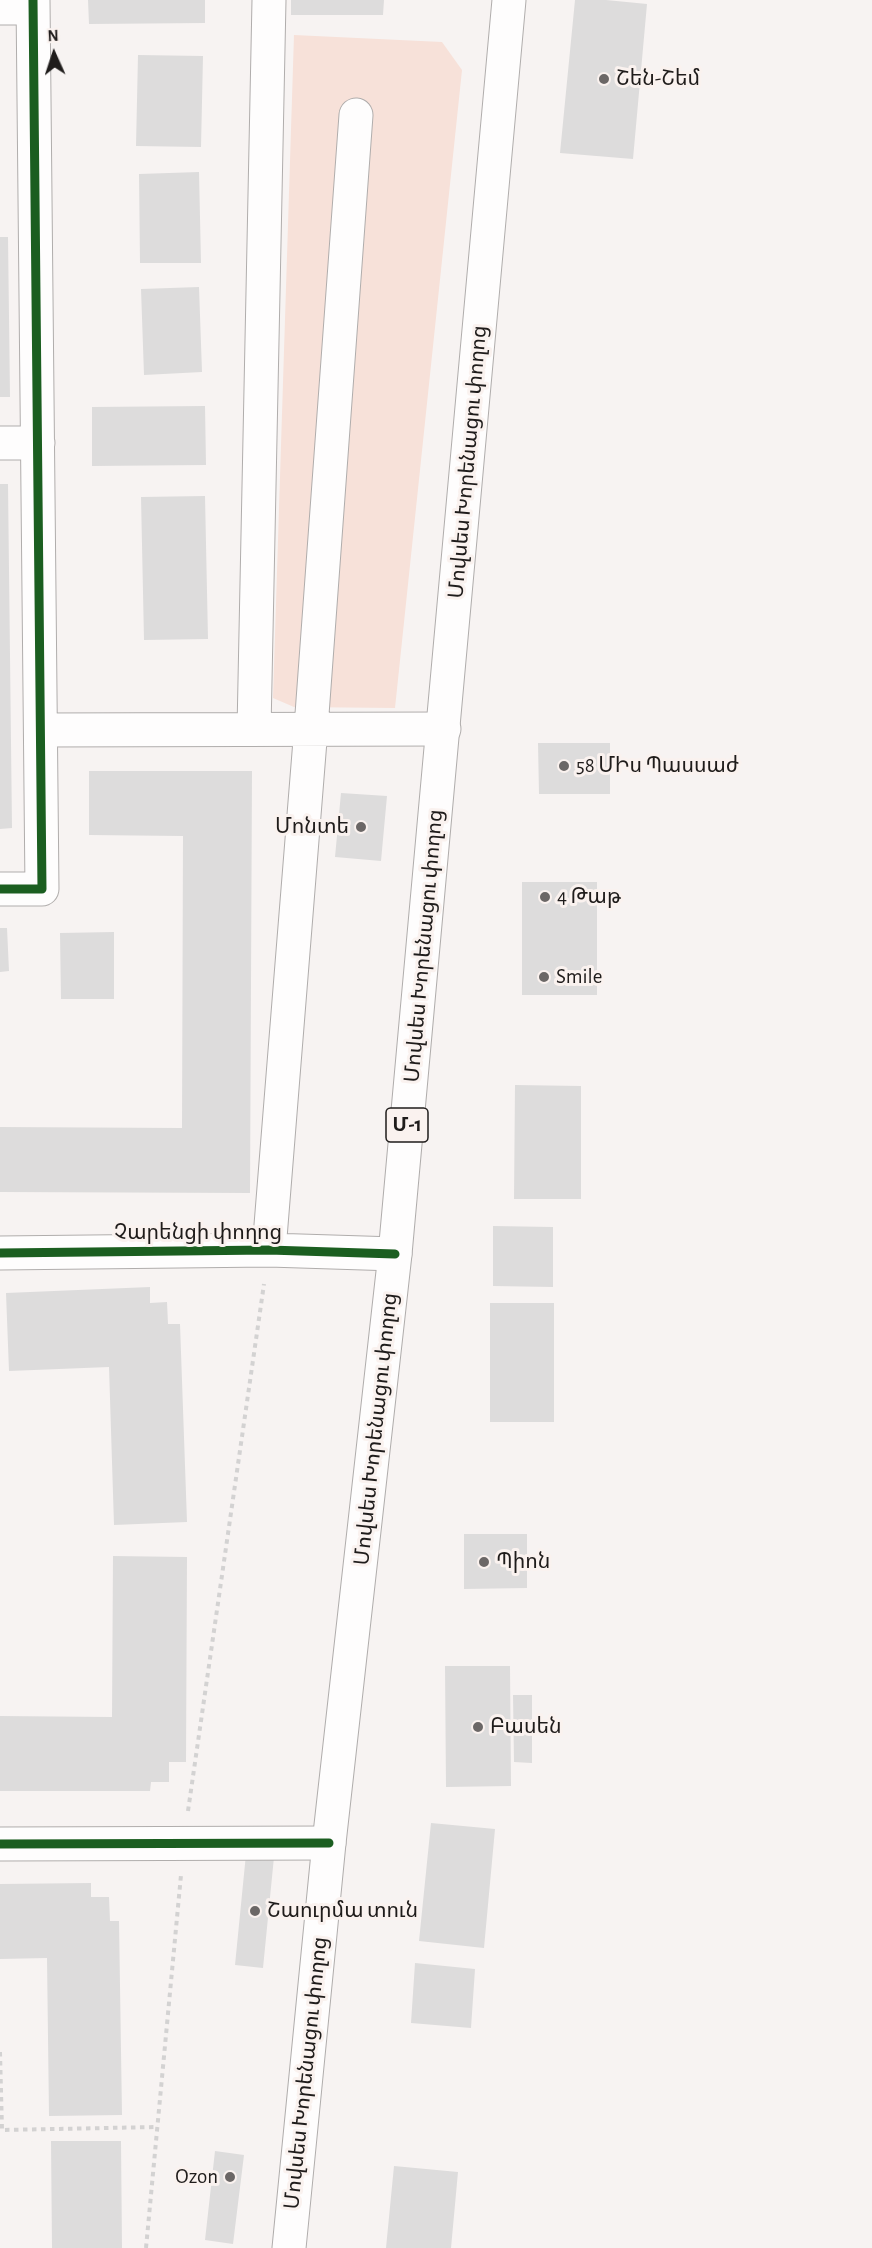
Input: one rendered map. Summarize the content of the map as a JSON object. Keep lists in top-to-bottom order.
{
  "streets": {
    "main road": ["Մովսես Խորենացու փողոց", "Մ-1", "Չարենցի փողոց"]
  },
  "crossings": [
    ["Մովսես Խորենացու փողոց", "Չարենցի փողոց"]
  ],
  "places": [
    "Շեն-Շեմ",
    "58 ՄԻս Պասսաժ",
    "Մոնտե",
    "4 Թաթ",
    "Smile",
    "Պիոն",
    "Բասեն",
    "Շաուրմա տուն",
    "Ozon"
  ],
  "north": "top"
}
